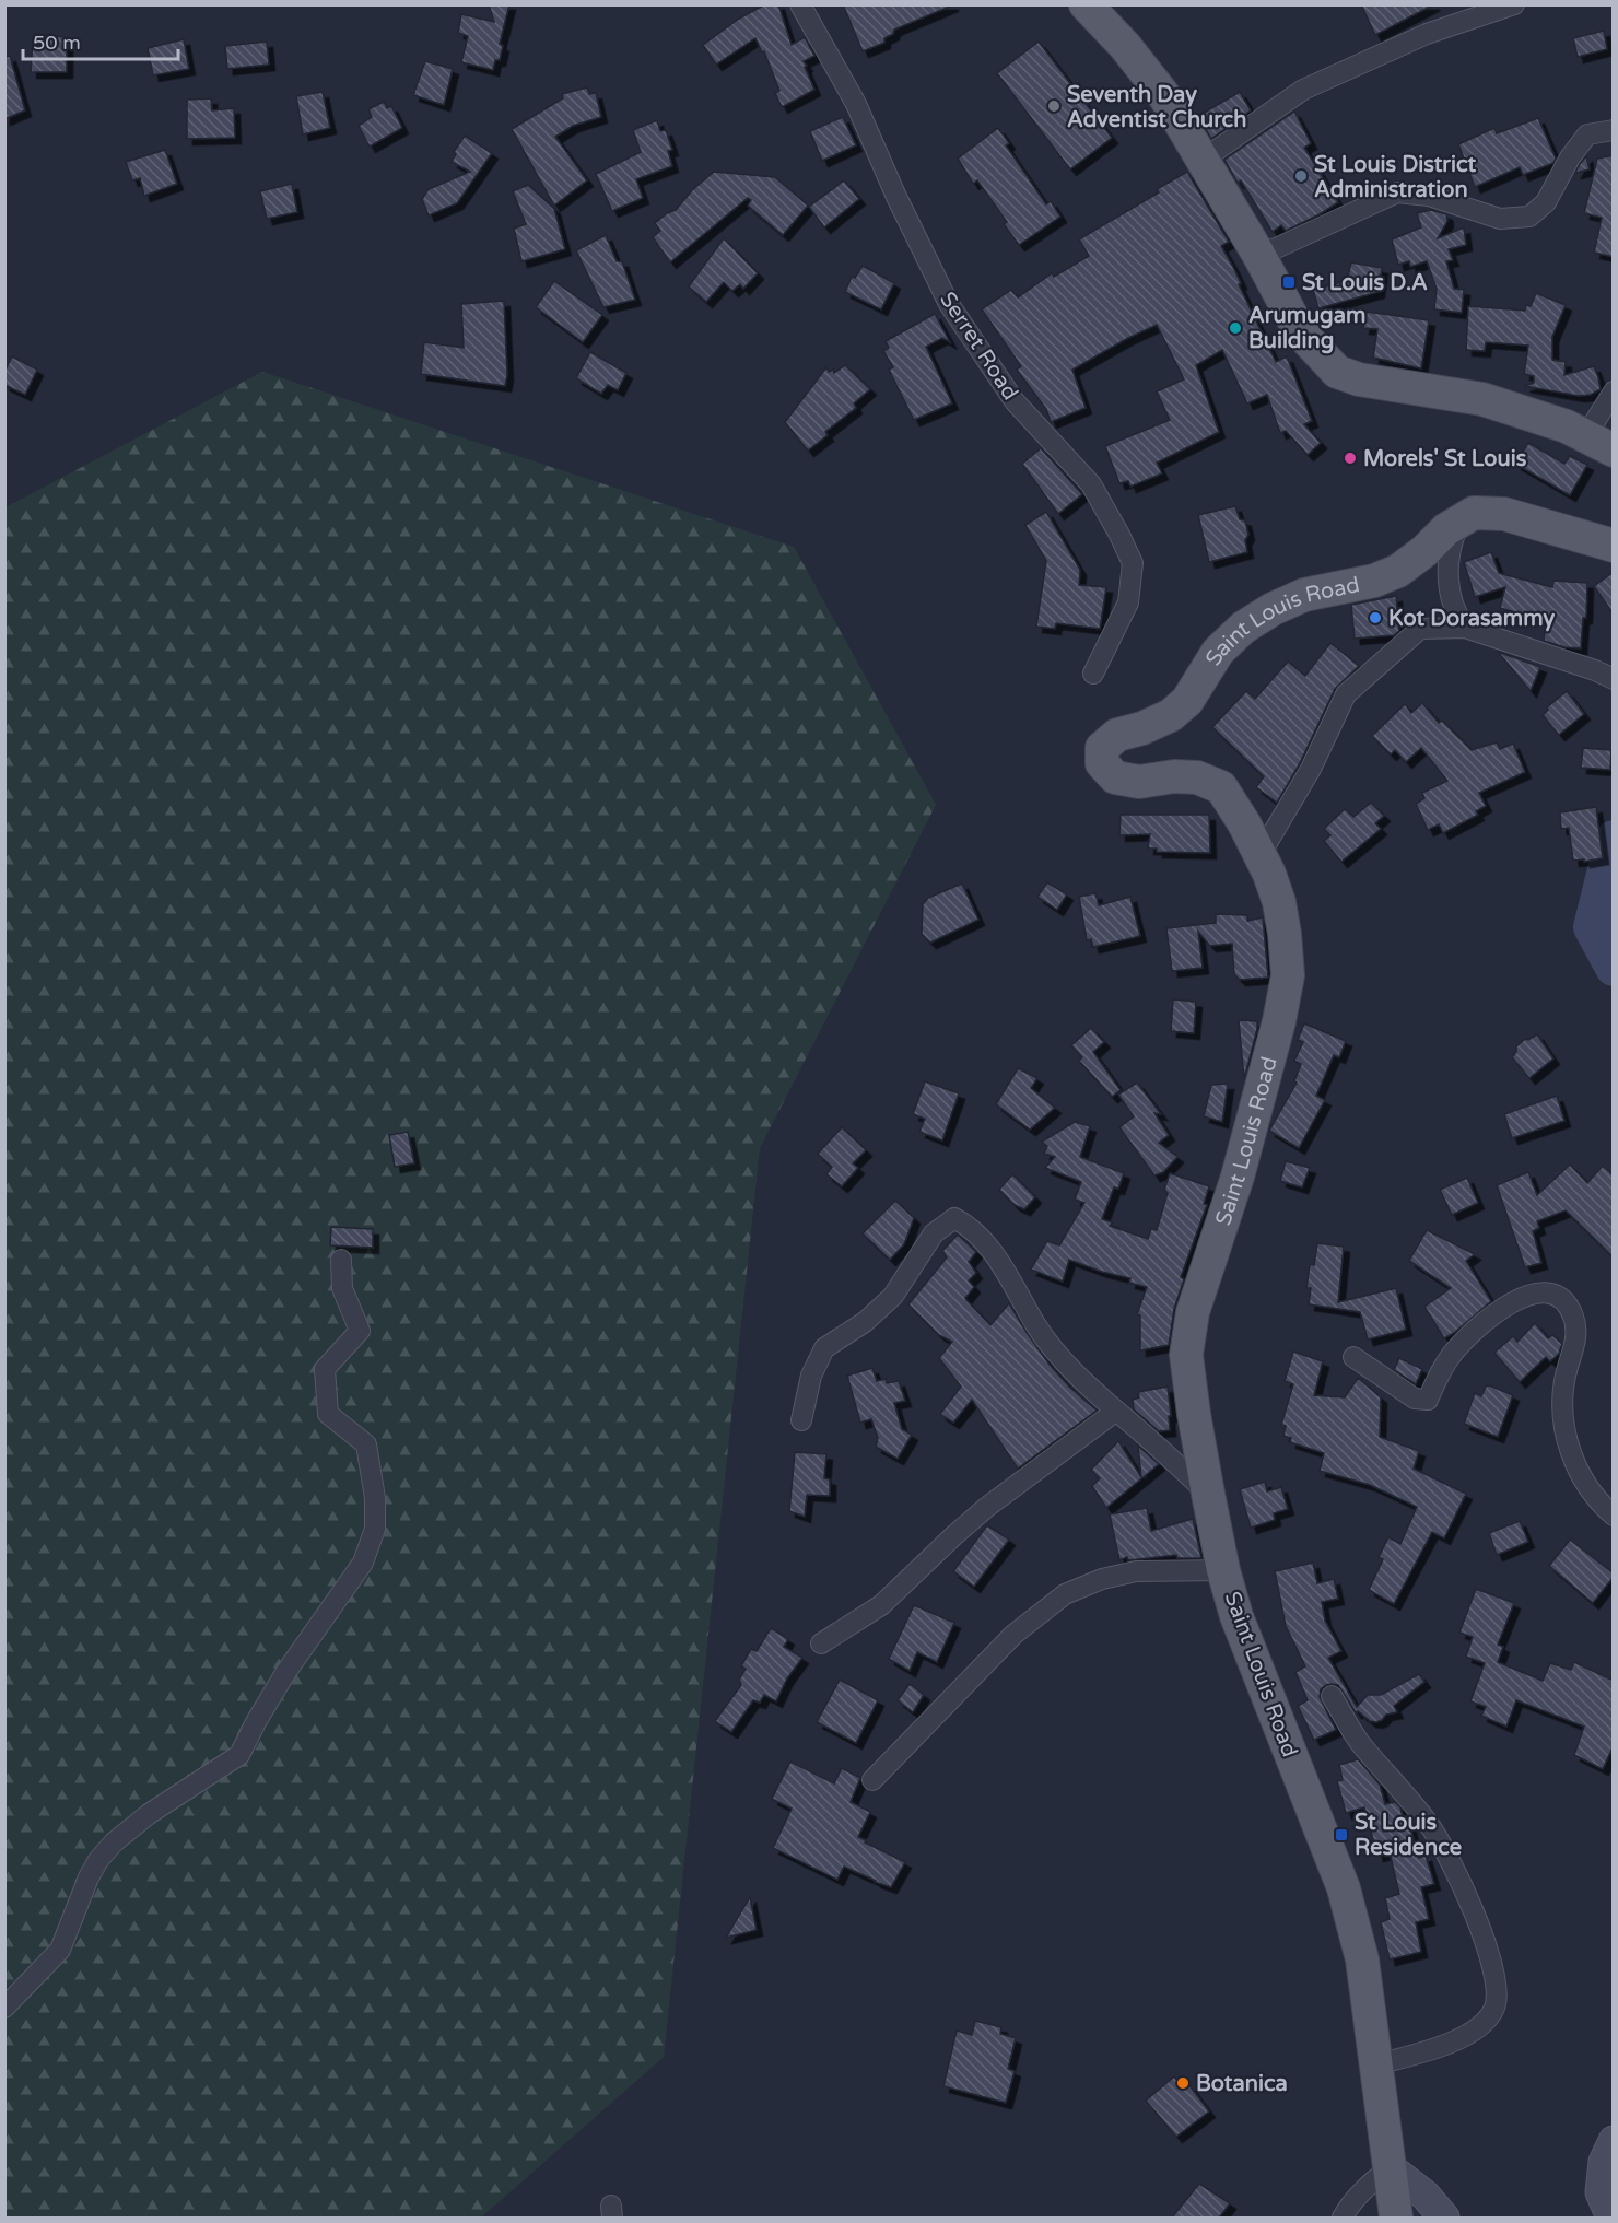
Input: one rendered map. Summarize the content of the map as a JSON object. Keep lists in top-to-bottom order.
{
  "streets": {
    "main road": ["Saint Louis Road"],
    "street": ["Serret Road"]
  },
  "places": {
    "other": [
      "Seventh Day Adventist Church",
      "St Louis District Administration",
      "Arumugam Building",
      "Morels' St Louis",
      "Kot Dorasammy",
      "Botanica"
    ],
    "transit": ["St Louis D.A", "St Louis Residence"]
  },
  "scale_bar": "50 m"
}
